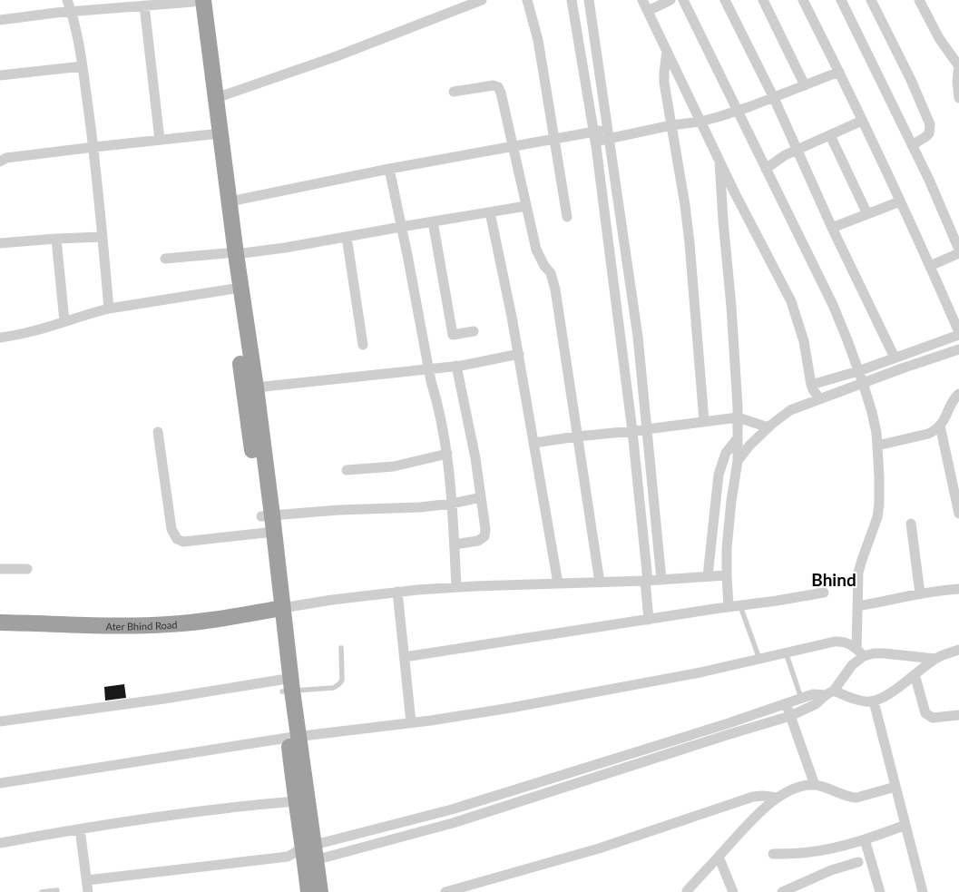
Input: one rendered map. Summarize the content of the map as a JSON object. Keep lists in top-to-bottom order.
{
  "streets": {
    "highway": ["Ater Bhind Road"]
  },
  "districts": ["Bhind"]
}
